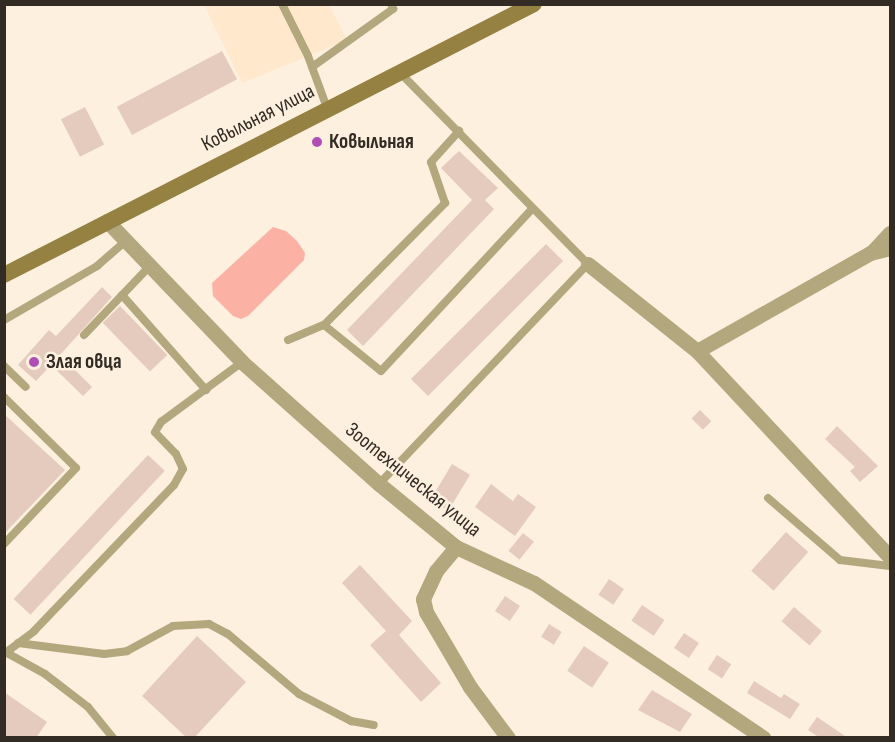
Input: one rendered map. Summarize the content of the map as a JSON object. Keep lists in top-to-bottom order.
{
  "streets": {
    "main road": ["Ковыльная улица"],
    "street": ["Зоотехническая улица"]
  },
  "crossings": [
    ["Ковыльная улица", "Зоотехническая улица"]
  ],
  "places": ["Ковыльная", "Злая овца"]
}
